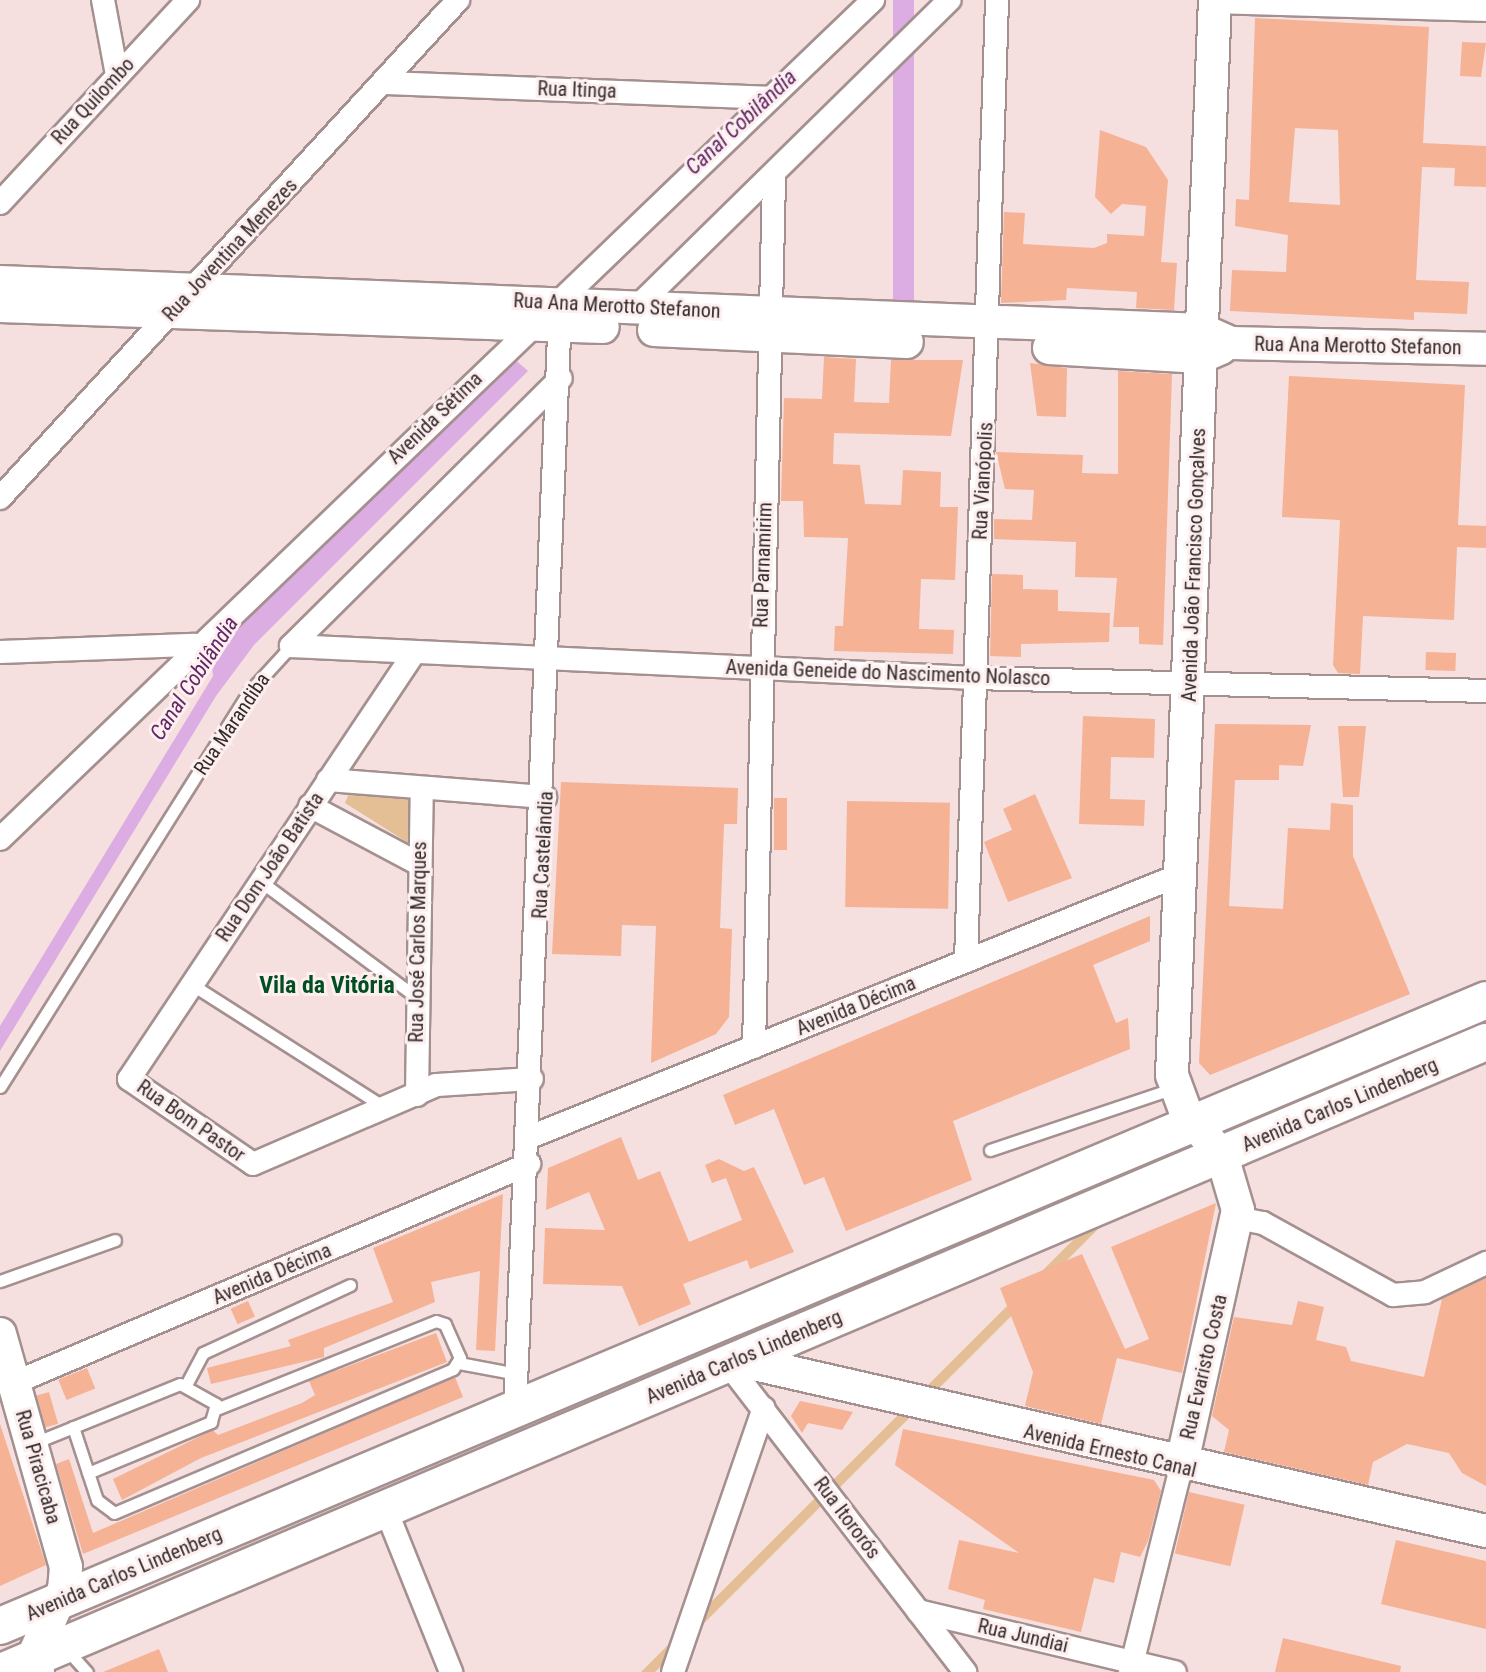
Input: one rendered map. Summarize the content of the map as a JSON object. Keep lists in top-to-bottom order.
{
  "streets": {
    "main road": ["Avenida Carlos Lindenberg"],
    "street": [
      "Rua Itinga",
      "Rua Quilombo",
      "Rua Joventina Menezes",
      "Rua Ana Merotto Stefanon",
      "Avenida Sétima",
      "Rua Vianópolis",
      "Rua Parnamirim",
      "Avenida João Francisco Gonçalves",
      "Avenida Geneide do Nascimento Nolasco",
      "Rua Marandiba",
      "Rua Castelândia",
      "Rua Dom João Batista",
      "Rua José Carlos Marques",
      "Avenida Décima",
      "Rua Bom Pastor",
      "Rua Evaristo Costa",
      "Avenida Ernesto Canal",
      "Rua Piracicaba",
      "Rua Itororós",
      "Rua Jundiai"
    ]
  },
  "crossings": [
    ["Rua Itinga", "Rua Joventina Menezes"],
    ["Rua Itinga", "Avenida Sétima"],
    ["Rua Joventina Menezes", "Rua Ana Merotto Stefanon"],
    ["Rua Ana Merotto Stefanon", "Avenida Sétima"],
    ["Rua Ana Merotto Stefanon", "Rua Vianópolis"],
    ["Rua Ana Merotto Stefanon", "Rua Parnamirim"],
    ["Rua Ana Merotto Stefanon", "Avenida João Francisco Gonçalves"],
    ["Rua Ana Merotto Stefanon", "Rua Castelândia"],
    ["Avenida Sétima", "Rua Castelândia"],
    ["Rua Vianópolis", "Avenida Geneide do Nascimento Nolasco"],
    ["Rua Vianópolis", "Avenida Décima"],
    ["Rua Parnamirim", "Avenida Geneide do Nascimento Nolasco"],
    ["Rua Parnamirim", "Avenida Décima"],
    ["Avenida João Francisco Gonçalves", "Avenida Geneide do Nascimento Nolasco"],
    ["Avenida João Francisco Gonçalves", "Avenida Décima"],
    ["Avenida Geneide do Nascimento Nolasco", "Rua Marandiba"],
    ["Avenida Geneide do Nascimento Nolasco", "Rua Castelândia"],
    ["Avenida Geneide do Nascimento Nolasco", "Rua Dom João Batista"],
    ["Rua Marandiba", "Rua Castelândia"],
    ["Rua Castelândia", "Avenida Décima"],
    ["Rua Castelândia", "Avenida Carlos Lindenberg"],
    ["Rua Dom João Batista", "Rua Bom Pastor"],
    ["Avenida Décima", "Rua Piracicaba"],
    ["Avenida Carlos Lindenberg", "Rua Evaristo Costa"],
    ["Avenida Carlos Lindenberg", "Avenida Ernesto Canal"],
    ["Avenida Carlos Lindenberg", "Rua Piracicaba"],
    ["Avenida Carlos Lindenberg", "Rua Itororós"],
    ["Rua Evaristo Costa", "Avenida Ernesto Canal"],
    ["Rua Evaristo Costa", "Rua Jundiai"],
    ["Avenida Ernesto Canal", "Rua Itororós"],
    ["Rua Itororós", "Rua Jundiai"]
  ],
  "districts": ["Vila da Vitória"],
  "water": ["Canal Cobilândia"]
}
